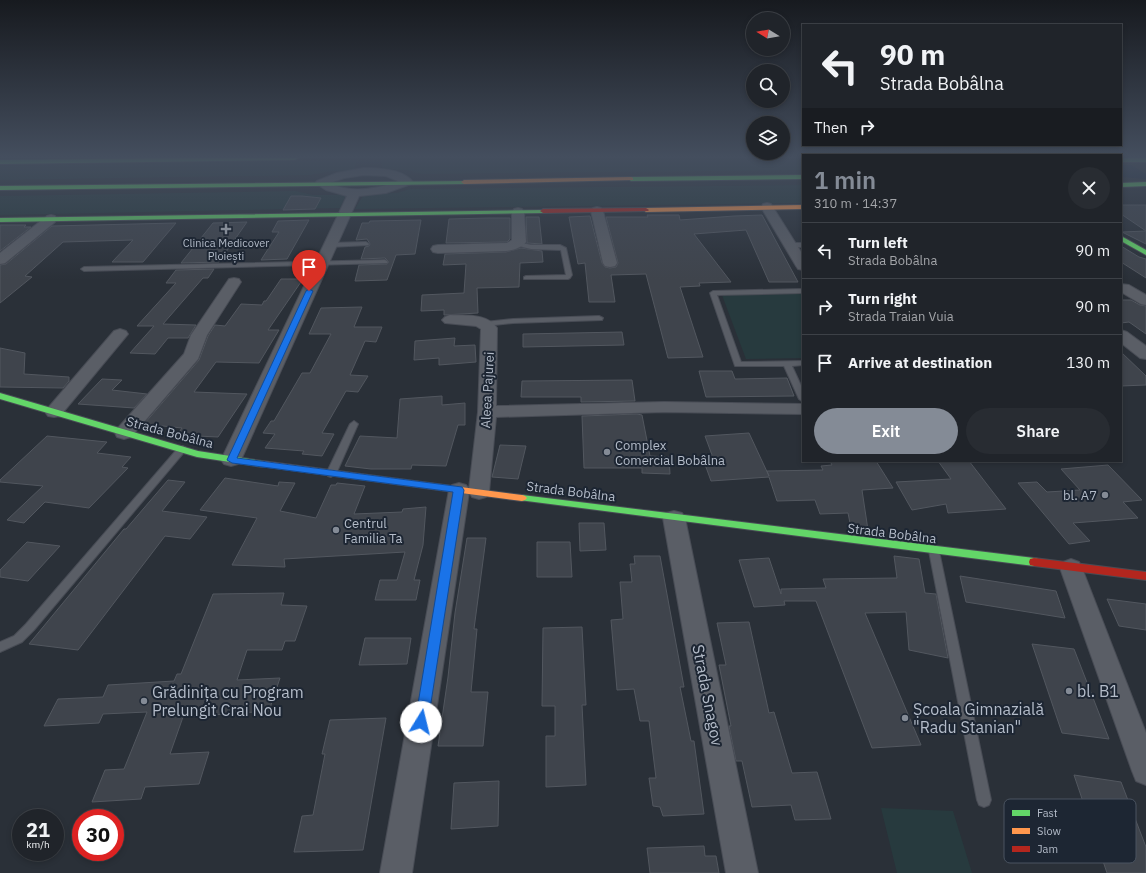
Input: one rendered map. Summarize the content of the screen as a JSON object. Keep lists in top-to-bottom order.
{
  "streets": {
    "main road": ["Strada Bobâlna"],
    "street": ["Aleea Pajurei", "Strada Snagov"]
  },
  "crossings": [
    ["Aleea Pajurei", "Strada Bobâlna"],
    ["Strada Bobâlna", "Strada Snagov"]
  ],
  "places": {
    "health": ["Clinica Medicover Ploiești"],
    "other": [
      "Complex Comercial Bobâlna",
      "bl. A7",
      "Centrul Familia Ta",
      "bl. B1",
      "Grădinița cu Program Prelungit Crai Nou",
      "Școala Gimnazială \"Radu Stanian\""
    ]
  },
  "legend": ["Fast", "Slow", "Jam"],
  "north": "left",
  "page": {
    "turn": ["90 m", "Strada Bobâlna"],
    "then": "Then",
    "heading": ["1 min", "310 m · 14:37"],
    "list": [
      {
        "name": "Turn left",
        "note": "Strada Bobâlna",
        "value": "90 m"
      },
      {
        "name": "Turn right",
        "note": "Strada Traian Vuia",
        "value": "90 m"
      },
      {
        "name": "Arrive at destination",
        "value": "130 m"
      }
    ],
    "buttons": ["Exit", "Share"],
    "speed": "21 km/h",
    "limit": "30"
  }
}
